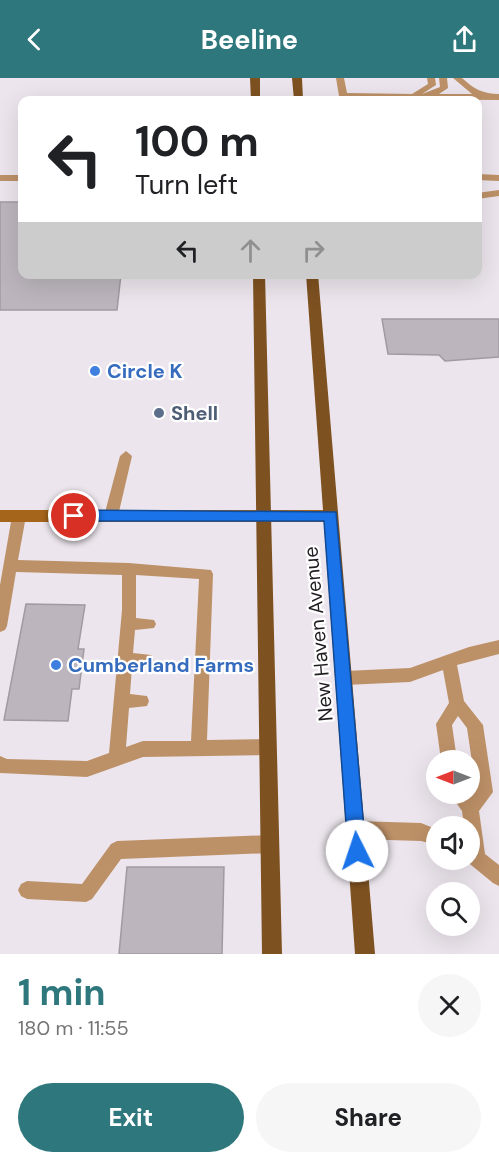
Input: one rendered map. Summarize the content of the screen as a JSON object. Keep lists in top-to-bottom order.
{
  "streets": {
    "main road": ["New Haven Avenue"]
  },
  "places": ["Circle K", "Shell", "Cumberland Farms"],
  "north": "left",
  "page": {
    "header": "Beeline",
    "turn": ["100 m", "Turn left"],
    "heading": ["1 min", "180 m · 11:55"],
    "buttons": ["Exit", "Share"]
  }
}
